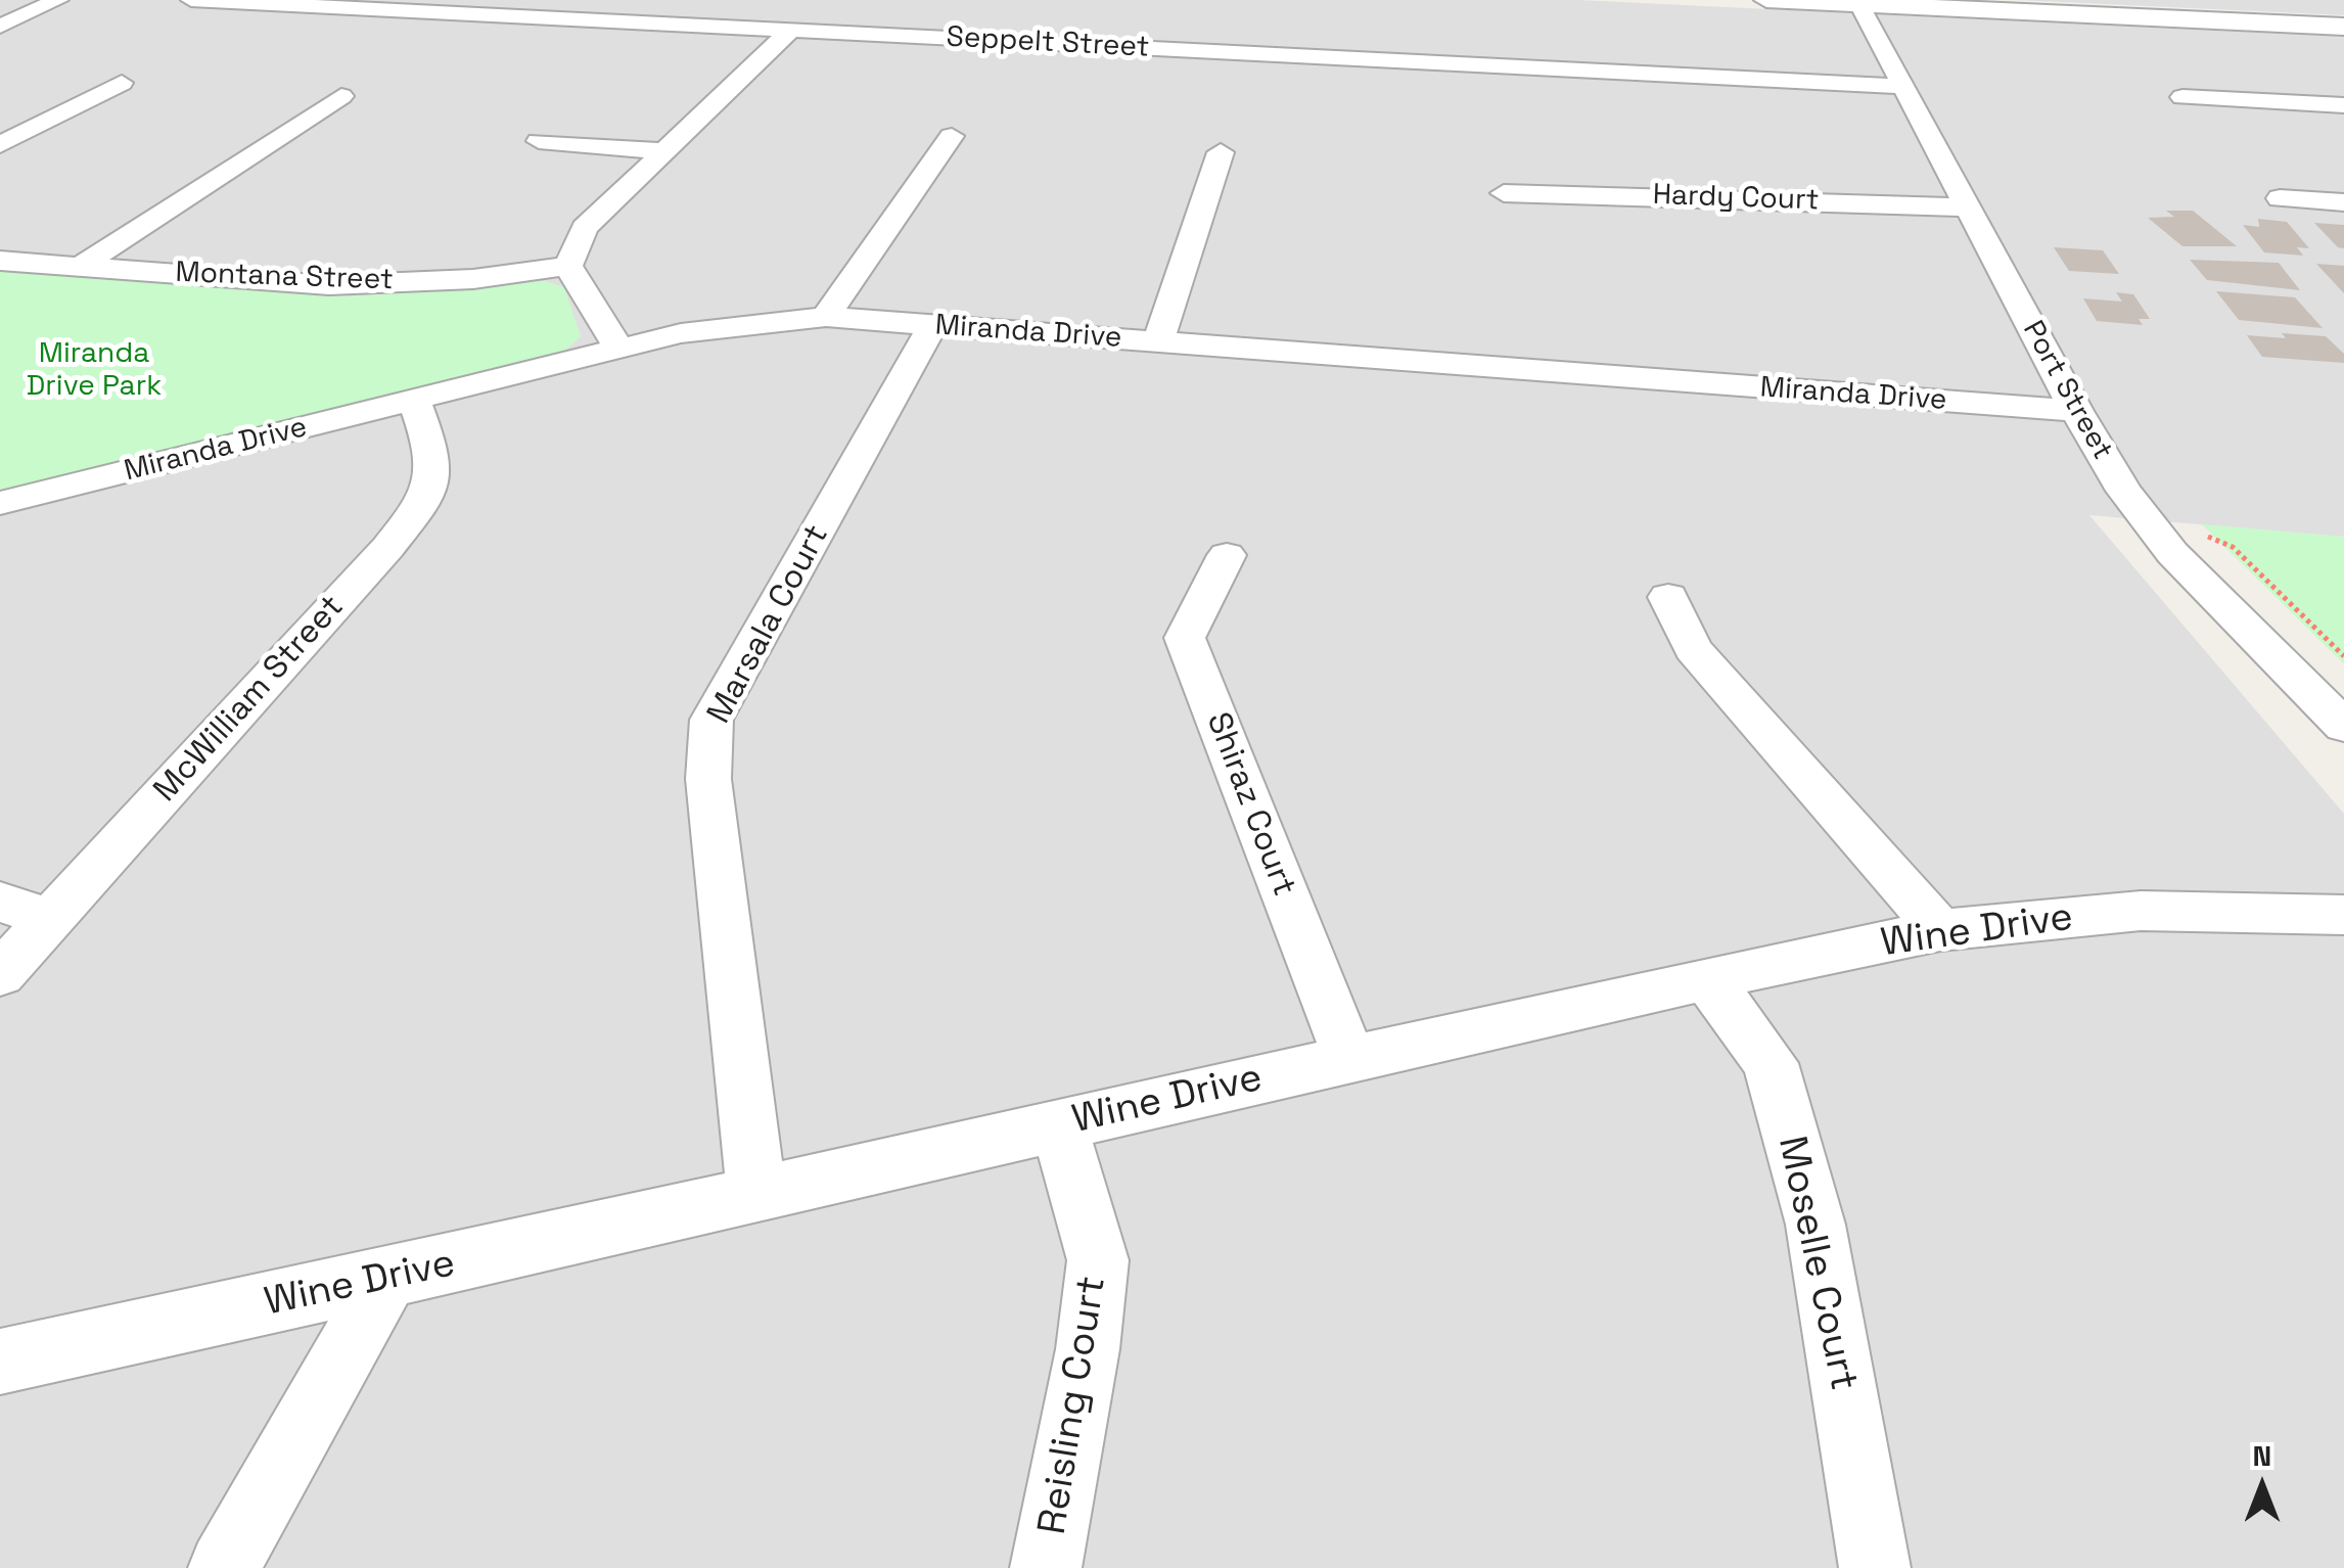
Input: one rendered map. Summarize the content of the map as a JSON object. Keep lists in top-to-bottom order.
{
  "streets": {
    "street": [
      "Seppelt Street",
      "Hardy Court",
      "Montana Street",
      "Miranda Drive",
      "Port Street",
      "Marsala Court",
      "McWilliam Street",
      "Shiraz Court",
      "Wine Drive",
      "Moselle Court",
      "Reisling Court"
    ]
  },
  "crossings": [
    ["Seppelt Street", "Port Street"],
    ["Hardy Court", "Port Street"],
    ["Miranda Drive", "Port Street"],
    ["Miranda Drive", "Marsala Court"],
    ["Miranda Drive", "McWilliam Street"],
    ["Marsala Court", "Wine Drive"],
    ["Shiraz Court", "Wine Drive"],
    ["Wine Drive", "Moselle Court"],
    ["Wine Drive", "Reisling Court"]
  ],
  "parks": ["Miranda Drive Park"],
  "north": "top"
}
